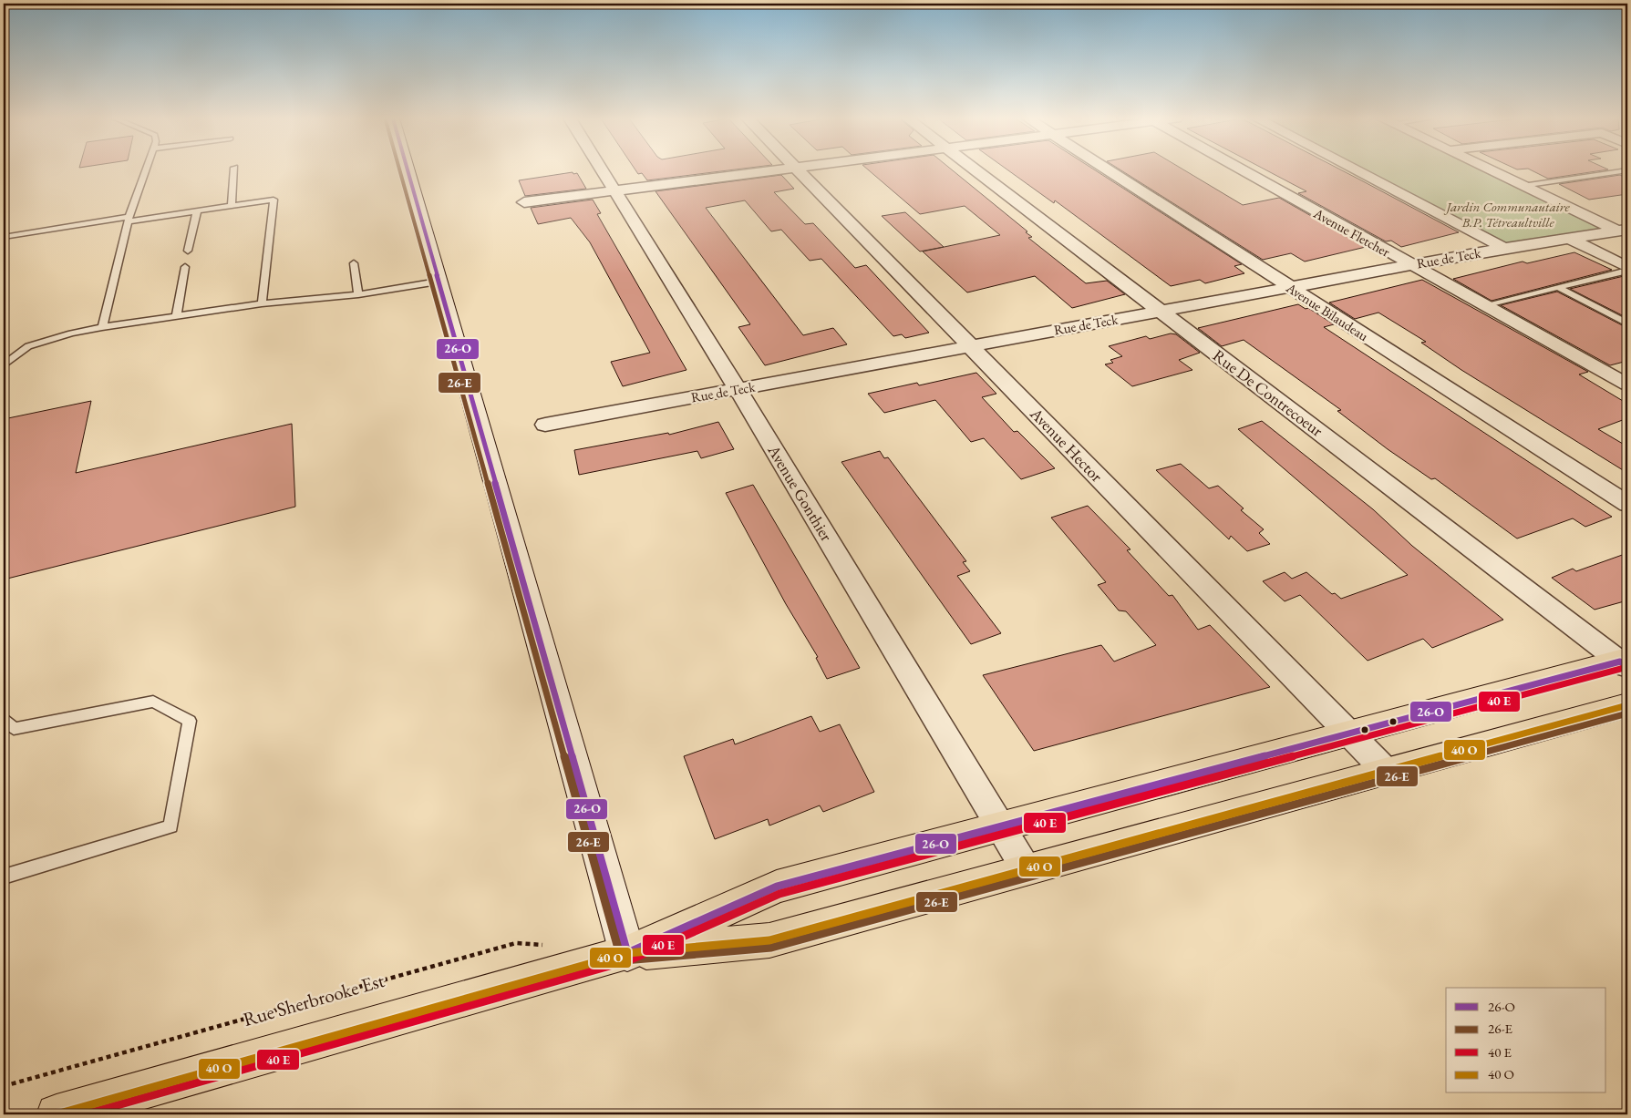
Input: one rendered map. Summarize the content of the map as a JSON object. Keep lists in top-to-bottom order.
{
  "streets": {
    "street": [
      "Avenue Fletcher",
      "Rue de Teck",
      "Avenue Bilaudeau",
      "Rue De Contrecoeur",
      "Avenue Hector",
      "Avenue Gonthier"
    ],
    "path": ["Rue Sherbrooke Est"]
  },
  "crossings": [
    ["Avenue Fletcher", "Rue de Teck"],
    ["Rue de Teck", "Avenue Bilaudeau"],
    ["Rue de Teck", "Rue De Contrecoeur"],
    ["Rue de Teck", "Avenue Hector"],
    ["Rue de Teck", "Avenue Gonthier"]
  ],
  "parks": ["Jardin Communautaire B.P. Tétreaultville"],
  "lines": ["transit line 26-O", "transit line 26-E"],
  "legend": [
    "26-O",
    "26-E",
    "40 E",
    "40 O"
  ]
}
